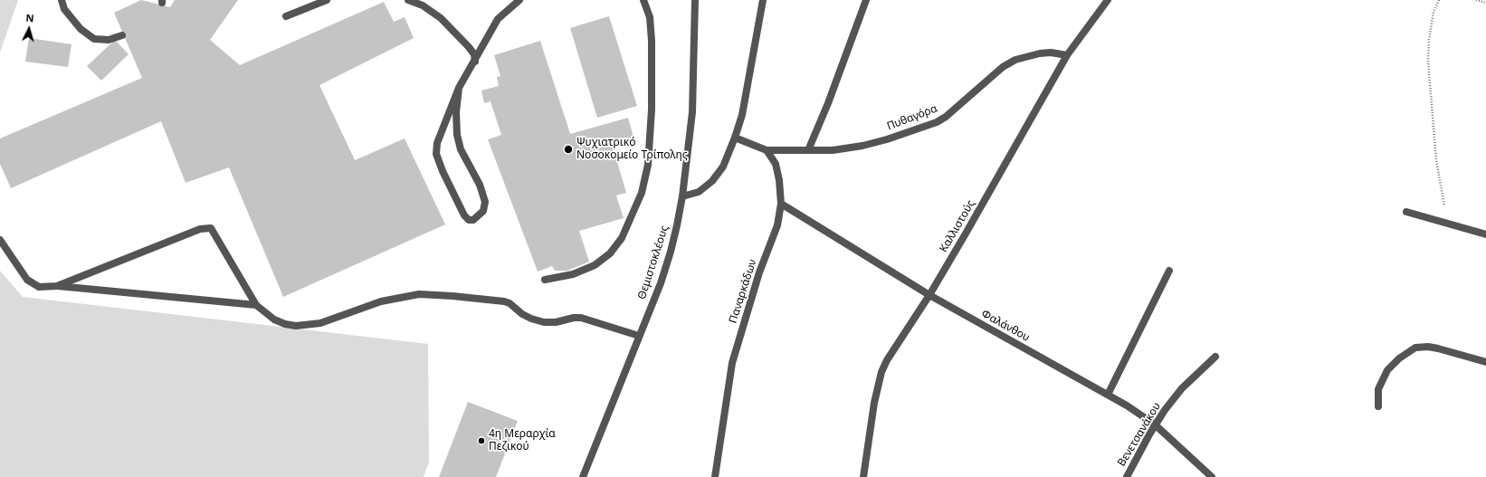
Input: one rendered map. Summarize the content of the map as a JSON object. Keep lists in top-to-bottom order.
{
  "streets": {
    "street": [
      "Πυθαγόρα",
      "Καλλιστούς",
      "Θεμιστοκλέους",
      "Παναρκάδων",
      "Φαλάνθου",
      "Βενετσανάκου"
    ]
  },
  "crossings": [
    ["Πυθαγόρα", "Καλλιστούς"],
    ["Πυθαγόρα", "Παναρκάδων"],
    ["Καλλιστούς", "Φαλάνθου"],
    ["Παναρκάδων", "Φαλάνθου"],
    ["Φαλάνθου", "Βενετσανάκου"]
  ],
  "places": ["Ψυχιατρικό Νοσοκομείο Τρίπολης", "4η Μεραρχία Πεζικού"],
  "north": "top"
}
